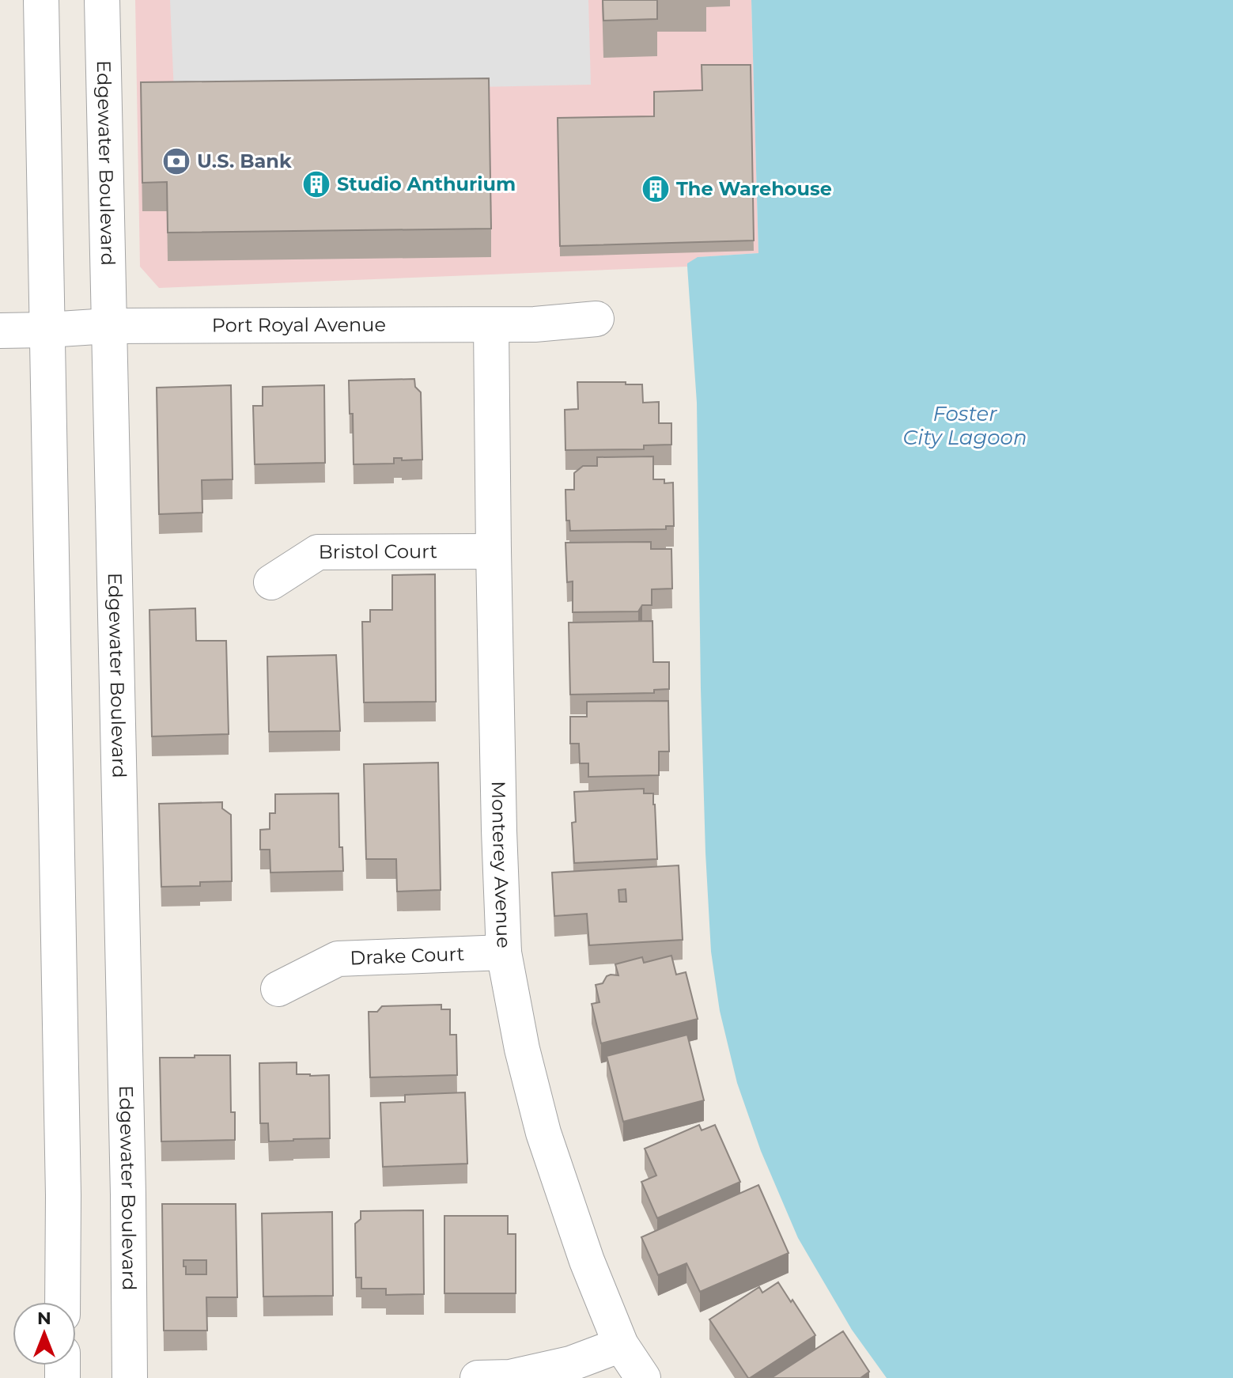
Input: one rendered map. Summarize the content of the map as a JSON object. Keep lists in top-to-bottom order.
{
  "streets": {
    "street": [
      "Edgewater Boulevard",
      "Port Royal Avenue",
      "Bristol Court",
      "Monterey Avenue",
      "Drake Court"
    ]
  },
  "crossings": [
    ["Edgewater Boulevard", "Port Royal Avenue"],
    ["Port Royal Avenue", "Monterey Avenue"],
    ["Bristol Court", "Monterey Avenue"],
    ["Monterey Avenue", "Drake Court"]
  ],
  "water": ["Foster City Lagoon"],
  "places": {
    "bank": ["U.S. Bank"],
    "building": ["Studio Anthurium", "The Warehouse"]
  },
  "north": "top"
}
